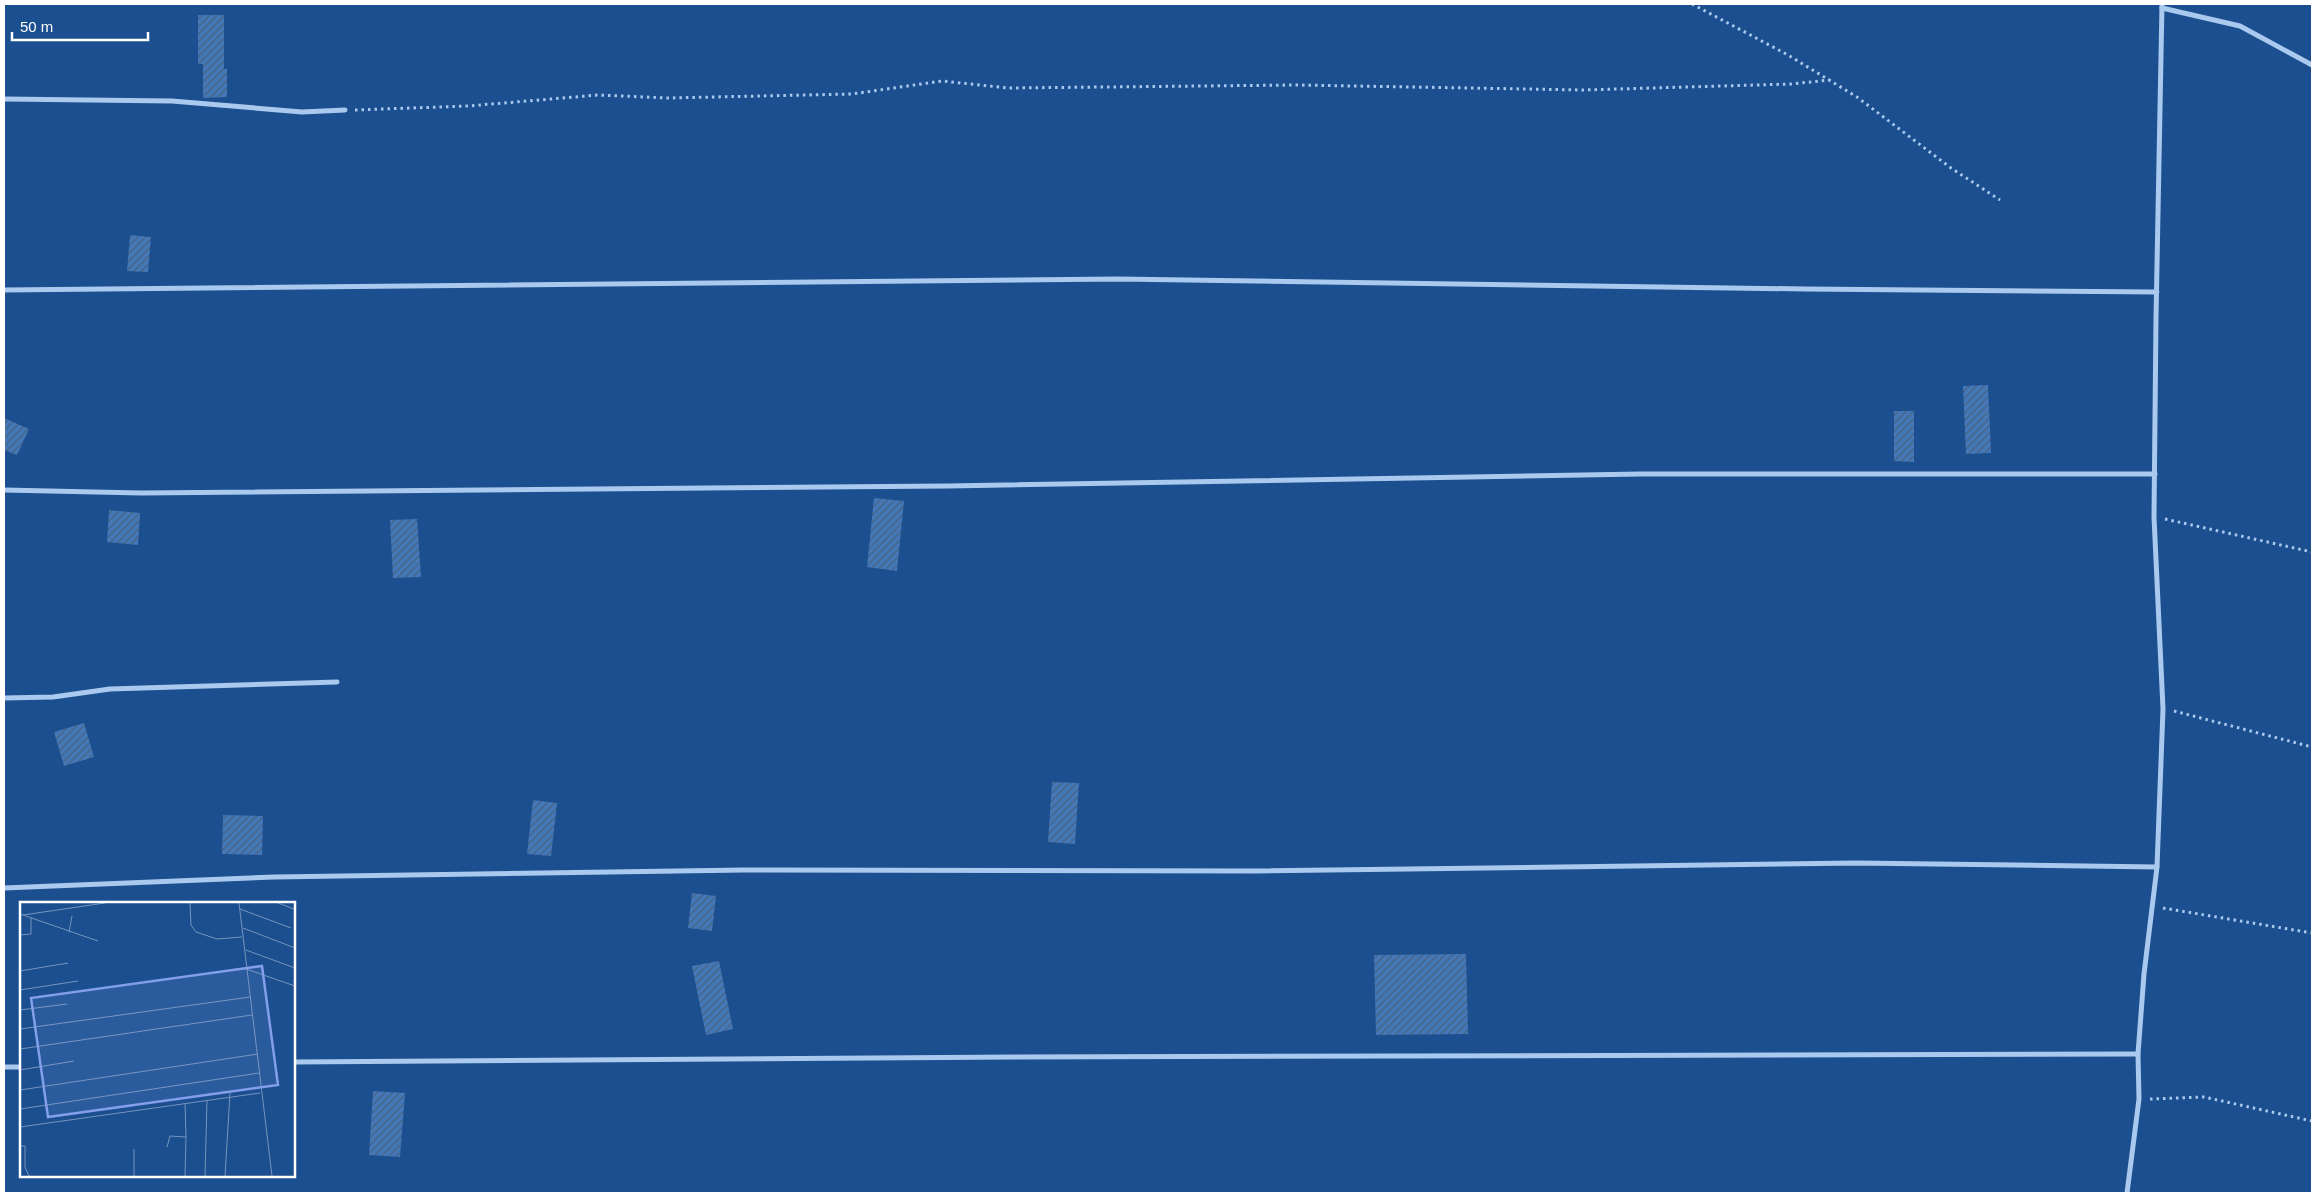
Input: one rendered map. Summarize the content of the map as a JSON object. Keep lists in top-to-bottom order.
{
  "scale_bar": "50 m"
}
